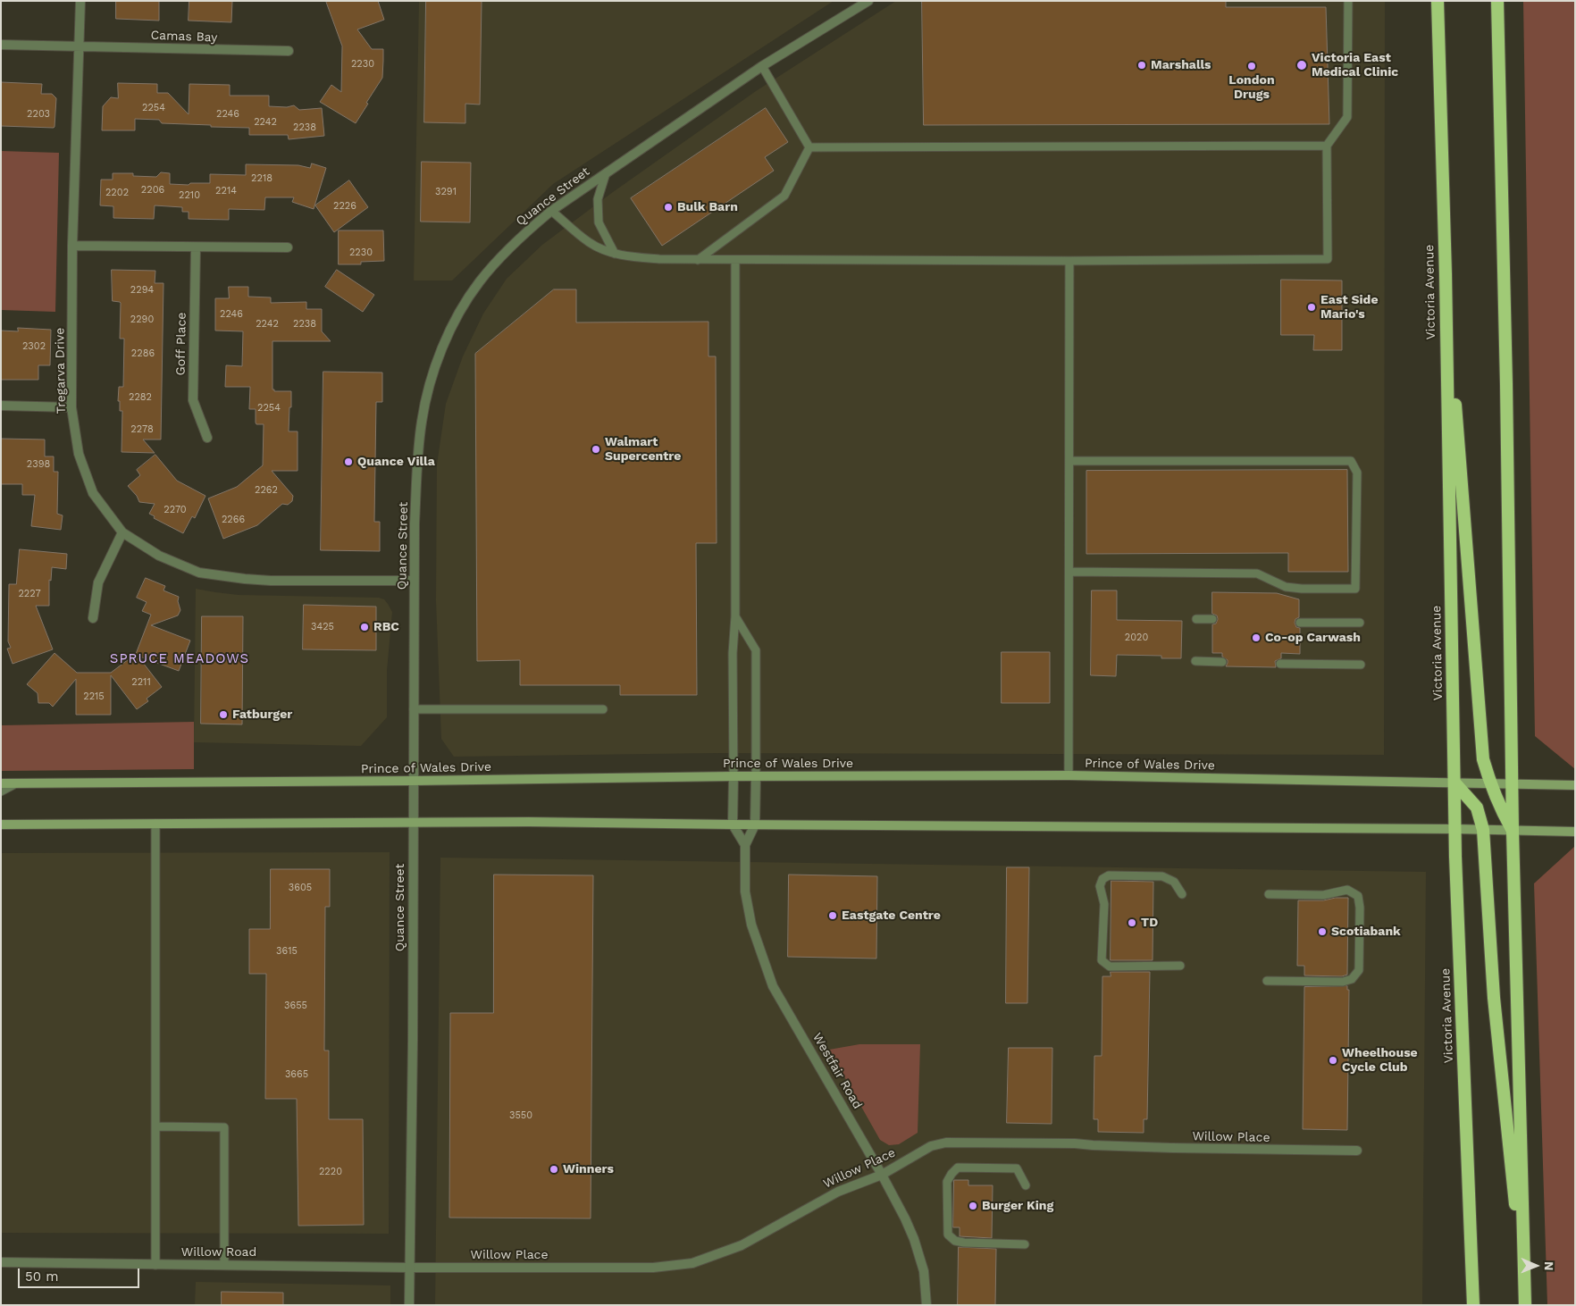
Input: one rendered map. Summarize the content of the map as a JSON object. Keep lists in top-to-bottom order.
{
  "streets": {
    "highway": ["Victoria Avenue"],
    "main road": ["Prince of Wales Drive"],
    "street": [
      "Camas Bay",
      "Quance Street",
      "Goff Place",
      "Tregarva Drive",
      "Westfair Road",
      "Willow Place",
      "Willow Road"
    ]
  },
  "crossings": [
    ["Camas Bay", "Tregarva Drive"],
    ["Quance Street", "Tregarva Drive"],
    ["Quance Street", "Prince of Wales Drive"],
    ["Quance Street", "Willow Place"],
    ["Quance Street", "Willow Road"],
    ["Victoria Avenue", "Prince of Wales Drive"],
    ["Prince of Wales Drive", "Westfair Road"],
    ["Westfair Road", "Willow Place"],
    ["Willow Place", "Willow Road"]
  ],
  "districts": ["SPRUCE MEADOWS"],
  "places": [
    "Marshalls",
    "Victoria East Medical Clinic",
    "London Drugs",
    "Bulk Barn",
    "East Side Mario's",
    "Walmart Supercentre",
    "Quance Villa",
    "RBC",
    "Co-op Carwash",
    "Fatburger",
    "Eastgate Centre",
    "TD",
    "Scotiabank",
    "Wheelhouse Cycle Club",
    "Winners",
    "Burger King"
  ],
  "house_numbers": [
    "2230",
    "2254",
    "2203",
    "2246",
    "2242",
    "2238",
    "2218",
    "2206",
    "2214",
    "3291",
    "2202",
    "2210",
    "2226",
    "2230",
    "2294",
    "2246",
    "2290",
    "2242",
    "2238",
    "2302",
    "2286",
    "2282",
    "2254",
    "2278",
    "2398",
    "2262",
    "2270",
    "2266",
    "2227",
    "3425",
    "2020",
    "2211",
    "2215",
    "3605",
    "3615",
    "3655",
    "3665",
    "3550",
    "2220"
  ],
  "scale_bar": "50 m",
  "north": "right"
}
